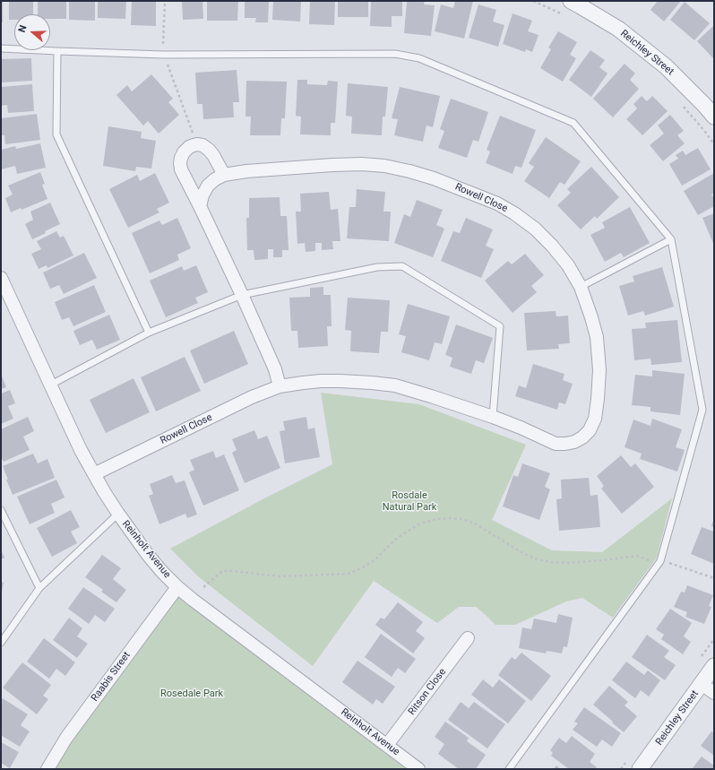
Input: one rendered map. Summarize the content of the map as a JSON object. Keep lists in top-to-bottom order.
{
  "streets": {
    "street": [
      "Reichley Street",
      "Rowell Close",
      "Reinholt Avenue",
      "Raabis Street",
      "Ritson Close"
    ]
  },
  "crossings": [
    ["Rowell Close", "Reinholt Avenue"],
    ["Reinholt Avenue", "Raabis Street"],
    ["Reinholt Avenue", "Ritson Close"]
  ],
  "parks": ["Rosdale Natural Park", "Rosedale Park"],
  "north": "left"
}
